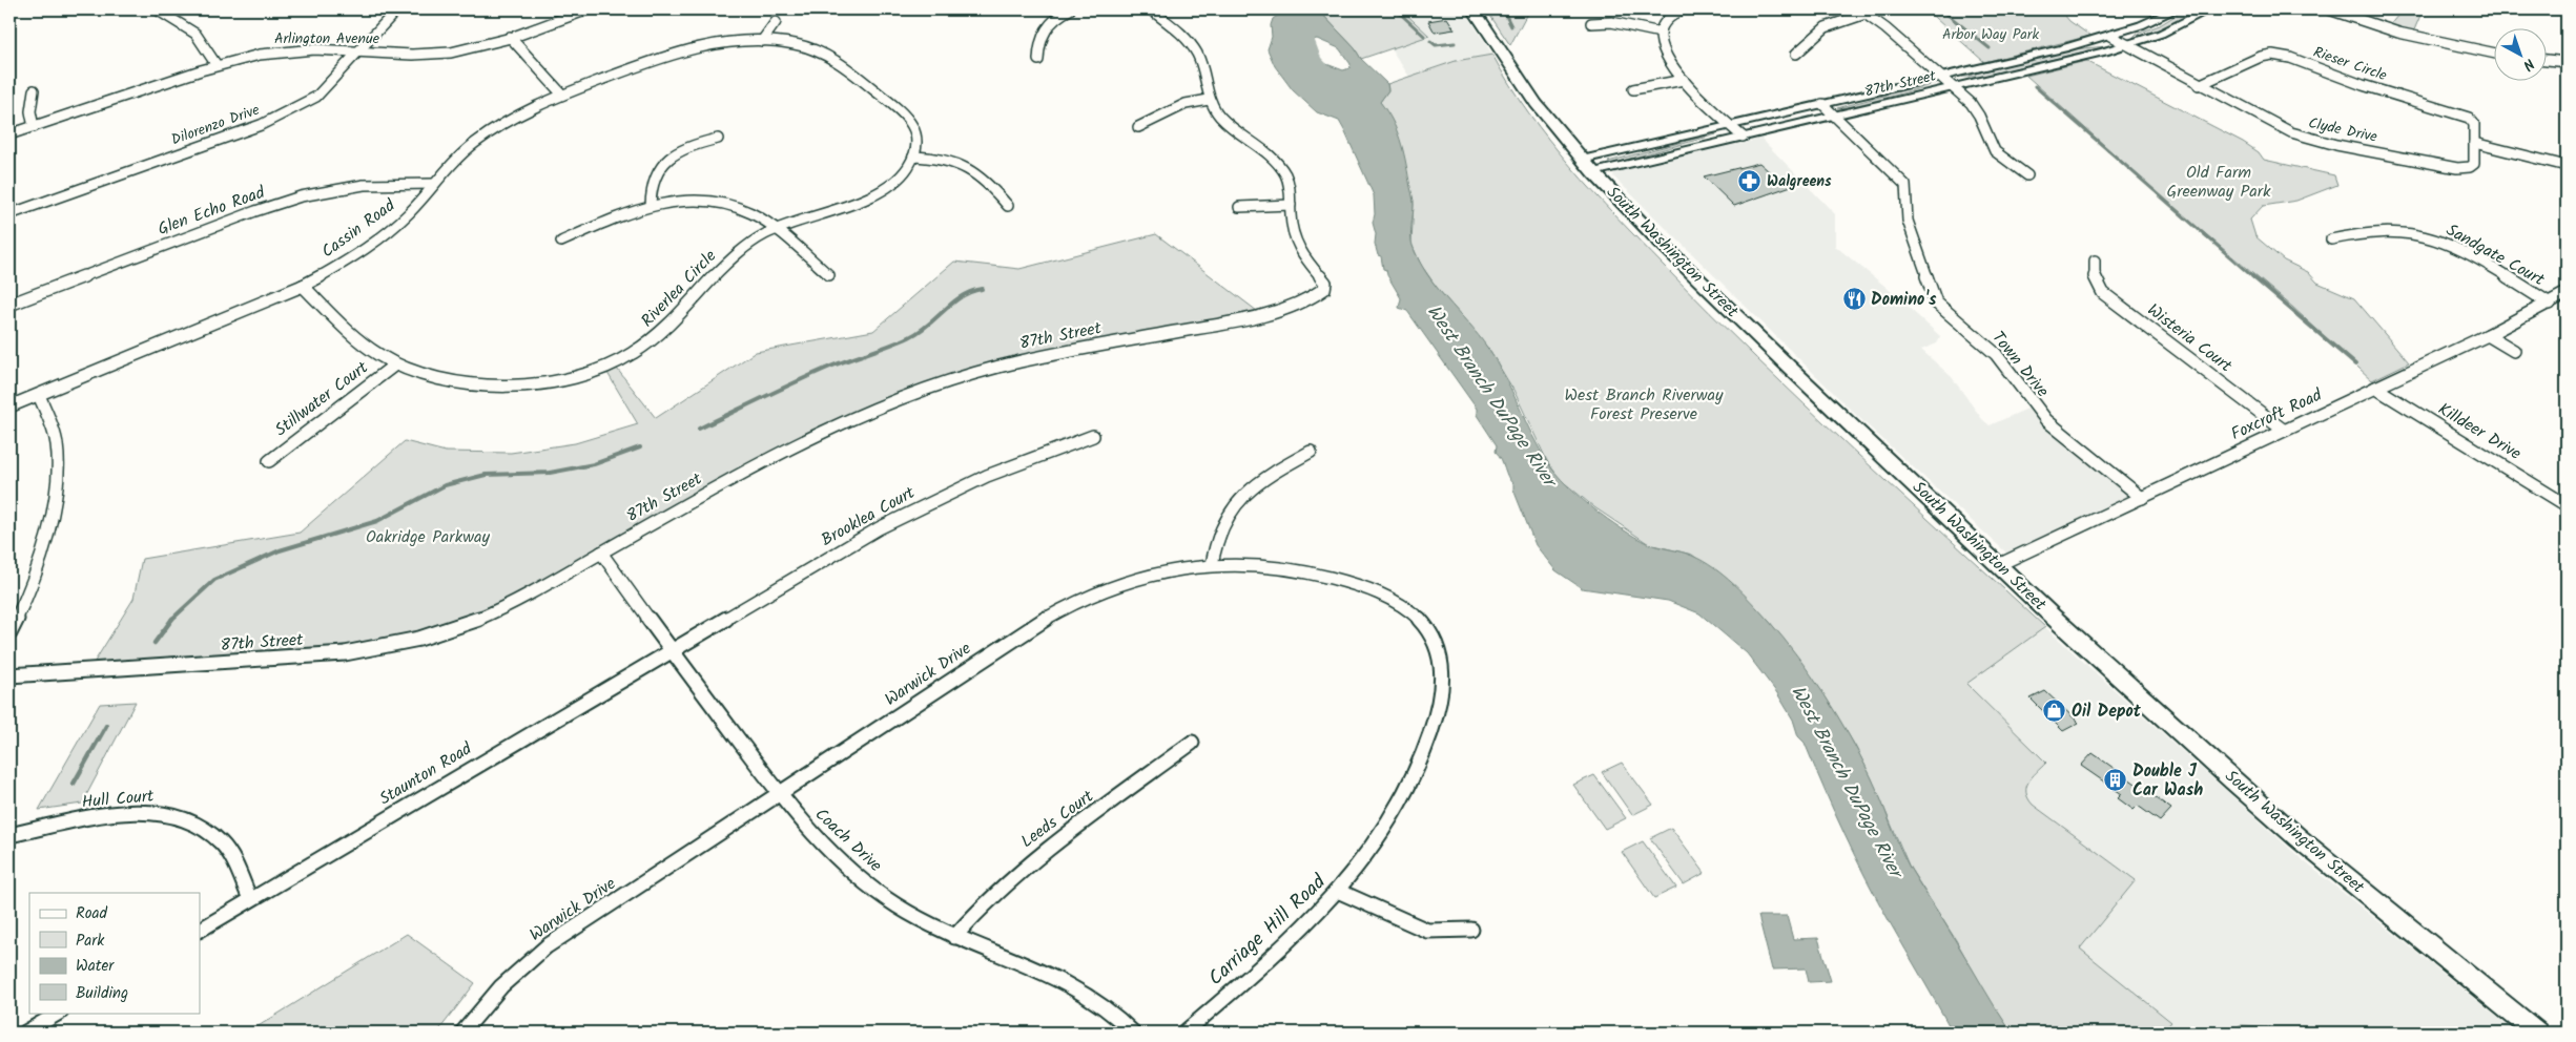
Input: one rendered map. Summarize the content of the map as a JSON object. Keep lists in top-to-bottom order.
{
  "streets": {
    "main road": ["South Washington Street"],
    "street": [
      "Arlington Avenue",
      "Rieser Circle",
      "87th Street",
      "Dilorenzo Drive",
      "Clyde Drive",
      "Glen Echo Road",
      "Cassin Road",
      "Sandgate Court",
      "Riverlea Circle",
      "Wisteria Court",
      "Town Drive",
      "Stillwater Court",
      "Foxcroft Road",
      "Killdeer Drive",
      "Brooklea Court",
      "Warwick Drive",
      "Staunton Road",
      "Hull Court",
      "Leeds Court",
      "Coach Drive",
      "Carriage Hill Road"
    ]
  },
  "crossings": [
    ["Arlington Avenue", "Dilorenzo Drive"],
    ["Rieser Circle", "Clyde Drive"],
    ["87th Street", "Clyde Drive"],
    ["87th Street", "South Washington Street"],
    ["87th Street", "Town Drive"],
    ["87th Street", "Coach Drive"],
    ["Glen Echo Road", "Cassin Road"],
    ["Cassin Road", "Riverlea Circle"],
    ["South Washington Street", "Foxcroft Road"],
    ["Sandgate Court", "Foxcroft Road"],
    ["Riverlea Circle", "Stillwater Court"],
    ["Wisteria Court", "Foxcroft Road"],
    ["Town Drive", "Foxcroft Road"],
    ["Foxcroft Road", "Killdeer Drive"],
    ["Brooklea Court", "Staunton Road"],
    ["Brooklea Court", "Coach Drive"],
    ["Warwick Drive", "Coach Drive"],
    ["Warwick Drive", "Carriage Hill Road"],
    ["Staunton Road", "Hull Court"],
    ["Staunton Road", "Coach Drive"],
    ["Leeds Court", "Coach Drive"]
  ],
  "water": ["West Branch DuPage River"],
  "parks": [
    "Arbor Way Park",
    "Old Farm Greenway Park",
    "West Branch Riverway Forest Preserve",
    "Oakridge Parkway"
  ],
  "places": {
    "pharmacy": ["Walgreens"],
    "restaurant": ["Domino's"],
    "shop": ["Oil Depot"],
    "building": ["Double J Car Wash"]
  },
  "legend": [
    "Road",
    "Park",
    "Water",
    "Building"
  ],
  "north": "bottom right"
}
